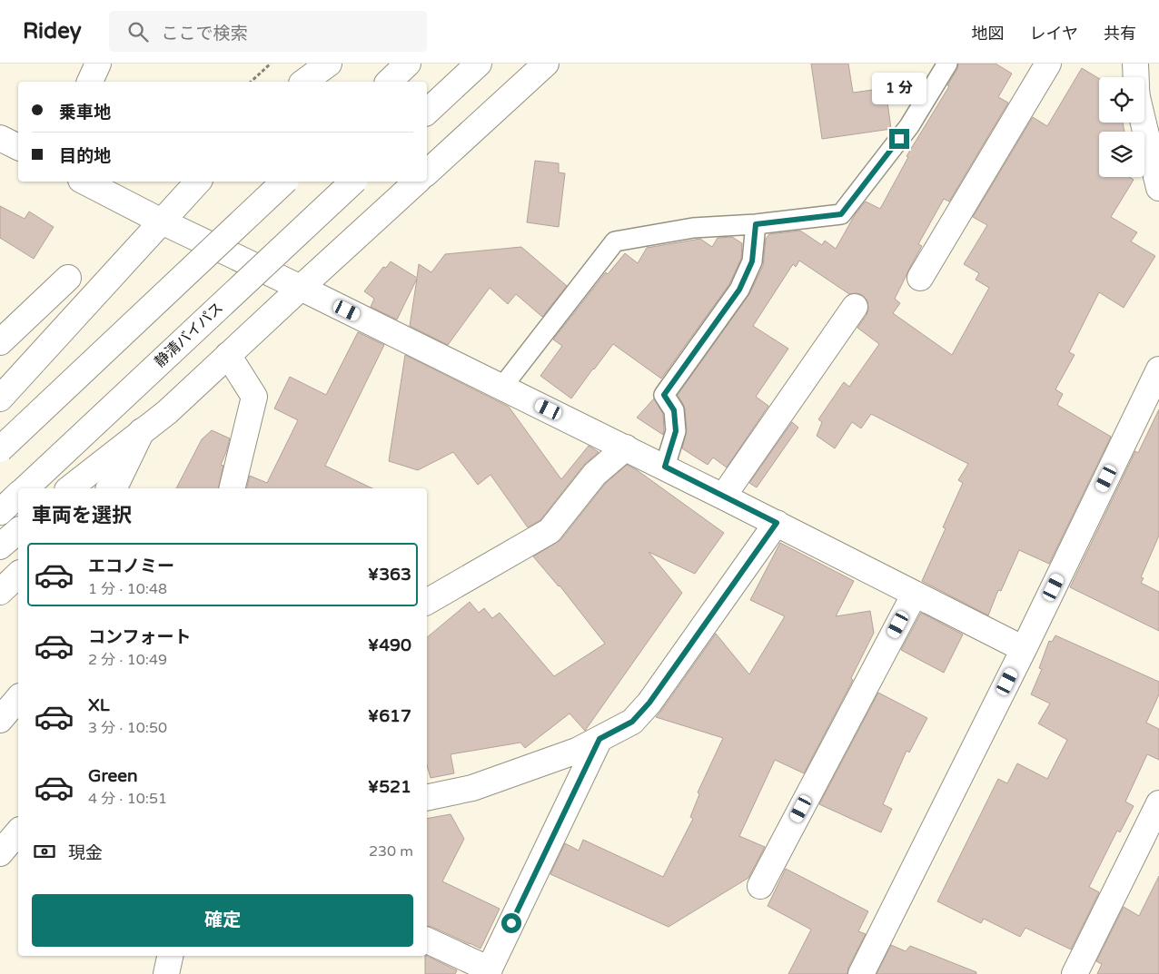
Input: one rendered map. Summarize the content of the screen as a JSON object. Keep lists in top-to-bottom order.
{
  "streets": {
    "main road": ["静清バイパス"]
  },
  "page": {
    "header": "Ridey",
    "search": "ここで検索",
    "nav": ["地図", "レイヤ", "共有"],
    "bubble": "1 分",
    "banner": ["乗車地", "目的地"],
    "heading": "車両を選択",
    "list": [
      {
        "name": "エコノミー",
        "note": "1 分 · 10:48",
        "value": "¥363"
      },
      {
        "name": "コンフォート",
        "note": "2 分 · 10:49",
        "value": "¥490"
      },
      {
        "name": "XL",
        "note": "3 分 · 10:50",
        "value": "¥617"
      },
      {
        "name": "Green",
        "note": "4 分 · 10:51",
        "value": "¥521"
      }
    ],
    "pay": ["現金", "230 m"],
    "buttons": "確定"
  }
}
